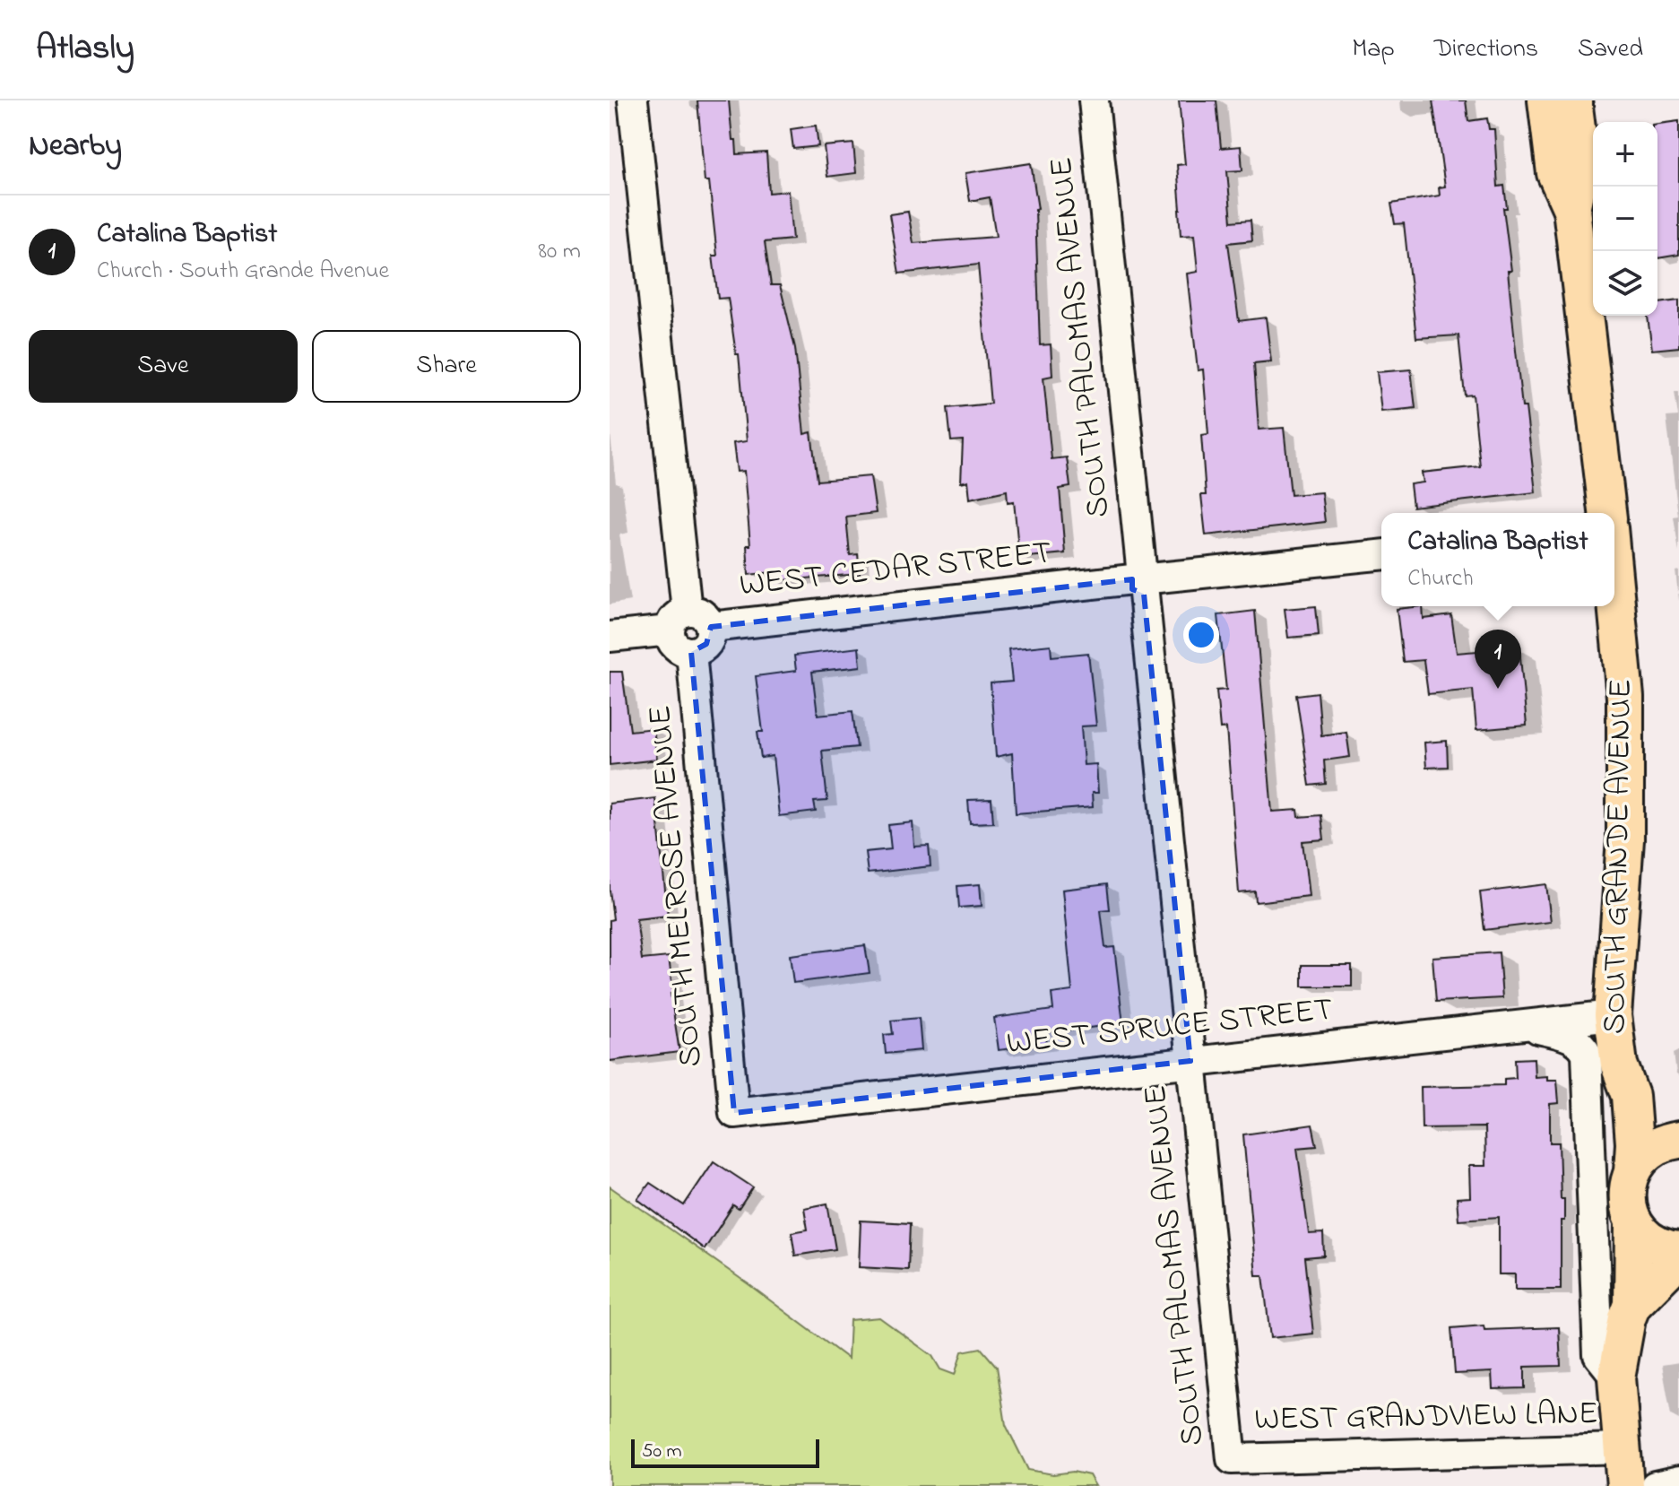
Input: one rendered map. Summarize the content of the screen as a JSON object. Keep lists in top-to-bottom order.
{
  "streets": {
    "main road": ["SOUTH GRANDE AVENUE"],
    "street": [
      "SOUTH PALOMAS AVENUE",
      "WEST CEDAR STREET",
      "SOUTH MELROSE AVENUE",
      "WEST SPRUCE STREET",
      "WEST GRANDVIEW LANE"
    ]
  },
  "crossings": [
    ["SOUTH PALOMAS AVENUE", "WEST CEDAR STREET"],
    ["SOUTH PALOMAS AVENUE", "WEST SPRUCE STREET"],
    ["SOUTH PALOMAS AVENUE", "WEST GRANDVIEW LANE"],
    ["WEST CEDAR STREET", "SOUTH MELROSE AVENUE"],
    ["SOUTH GRANDE AVENUE", "WEST SPRUCE STREET"],
    ["SOUTH MELROSE AVENUE", "WEST SPRUCE STREET"]
  ],
  "scale_bar": "50 m",
  "page": {
    "header": "Atlasly",
    "nav": ["Map", "Directions", "Saved"],
    "heading": "Nearby",
    "map_buttons": ["+", "−"],
    "list": [
      {
        "mark": "1",
        "name": "Catalina Baptist",
        "note": "Church · South Grande Avenue",
        "value": "80 m"
      }
    ],
    "buttons": ["Save", "Share"],
    "popup": ["Catalina Baptist", "Church"],
    "pins": "1",
    "scale": "50 m"
  }
}
